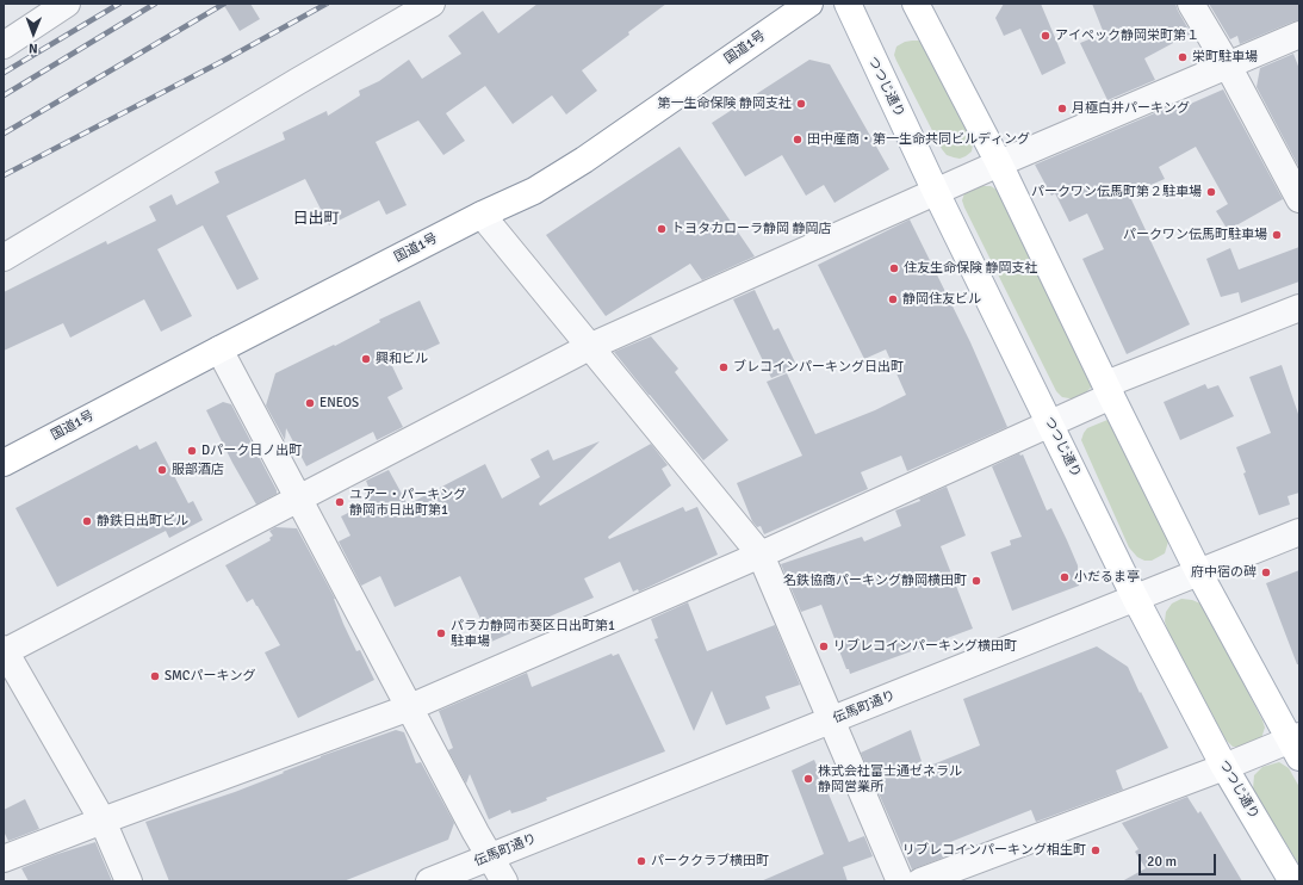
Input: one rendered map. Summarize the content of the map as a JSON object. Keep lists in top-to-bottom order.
{
  "streets": {
    "main road": ["国道1号", "つつじ通り"],
    "street": ["伝馬町通り"]
  },
  "crossings": [
    ["つつじ通り", "伝馬町通り"]
  ],
  "districts": ["日出町"],
  "places": [
    "アイペック静岡栄町第１",
    "栄町駐車場",
    "第一生命保険 静岡支社",
    "月極白井パーキング",
    "田中産商・第一生命共同ビルディング",
    "パークワン伝馬町第２駐車場",
    "トヨタカローラ静岡 静岡店",
    "パークワン伝馬町駐車場",
    "住友生命保険 静岡支社",
    "静岡住友ビル",
    "興和ビル",
    "ブレコインパーキング日出町",
    "ENEOS",
    "Dパーク日ノ出町",
    "服部酒店",
    "ユアー・パーキング 静岡市日出町第1",
    "静鉄日出町ビル",
    "府中宿の碑",
    "小だるま亭",
    "名鉄協商パーキング静岡横田町",
    "パラカ静岡市葵区日出町第1 駐車場",
    "リブレコインパーキング横田町",
    "SMCパーキング",
    "株式会社富士通ゼネラル 静岡営業所",
    "リブレコインパーキング相生町",
    "パーククラブ横田町"
  ],
  "scale_bar": "20 m",
  "north": "bottom"
}
